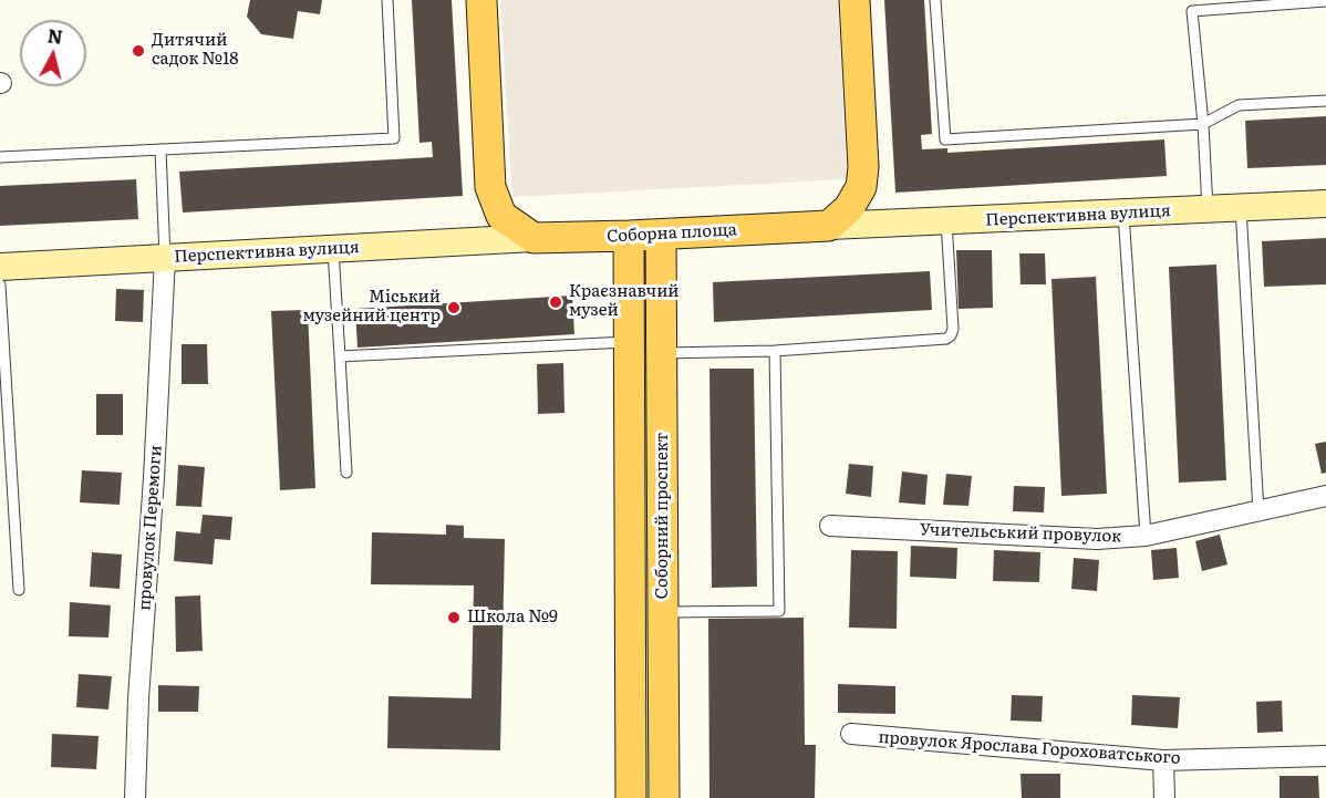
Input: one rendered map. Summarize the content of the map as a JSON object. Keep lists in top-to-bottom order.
{
  "streets": {
    "main road": ["Соборна площа", "Соборний проспект"],
    "street": [
      "Перспективна вулиця",
      "провулок Перемоги",
      "Учительський провулок",
      "провулок Ярослава Гороховатського"
    ]
  },
  "crossings": [
    ["Перспективна вулиця", "Соборна площа"],
    ["Перспективна вулиця", "провулок Перемоги"],
    ["Соборна площа", "Соборний проспект"]
  ],
  "places": [
    "Дитячий садок №18",
    "Краєзнавчий музей",
    "Міський музейний центр",
    "Школа №9"
  ],
  "north": "top"
}
